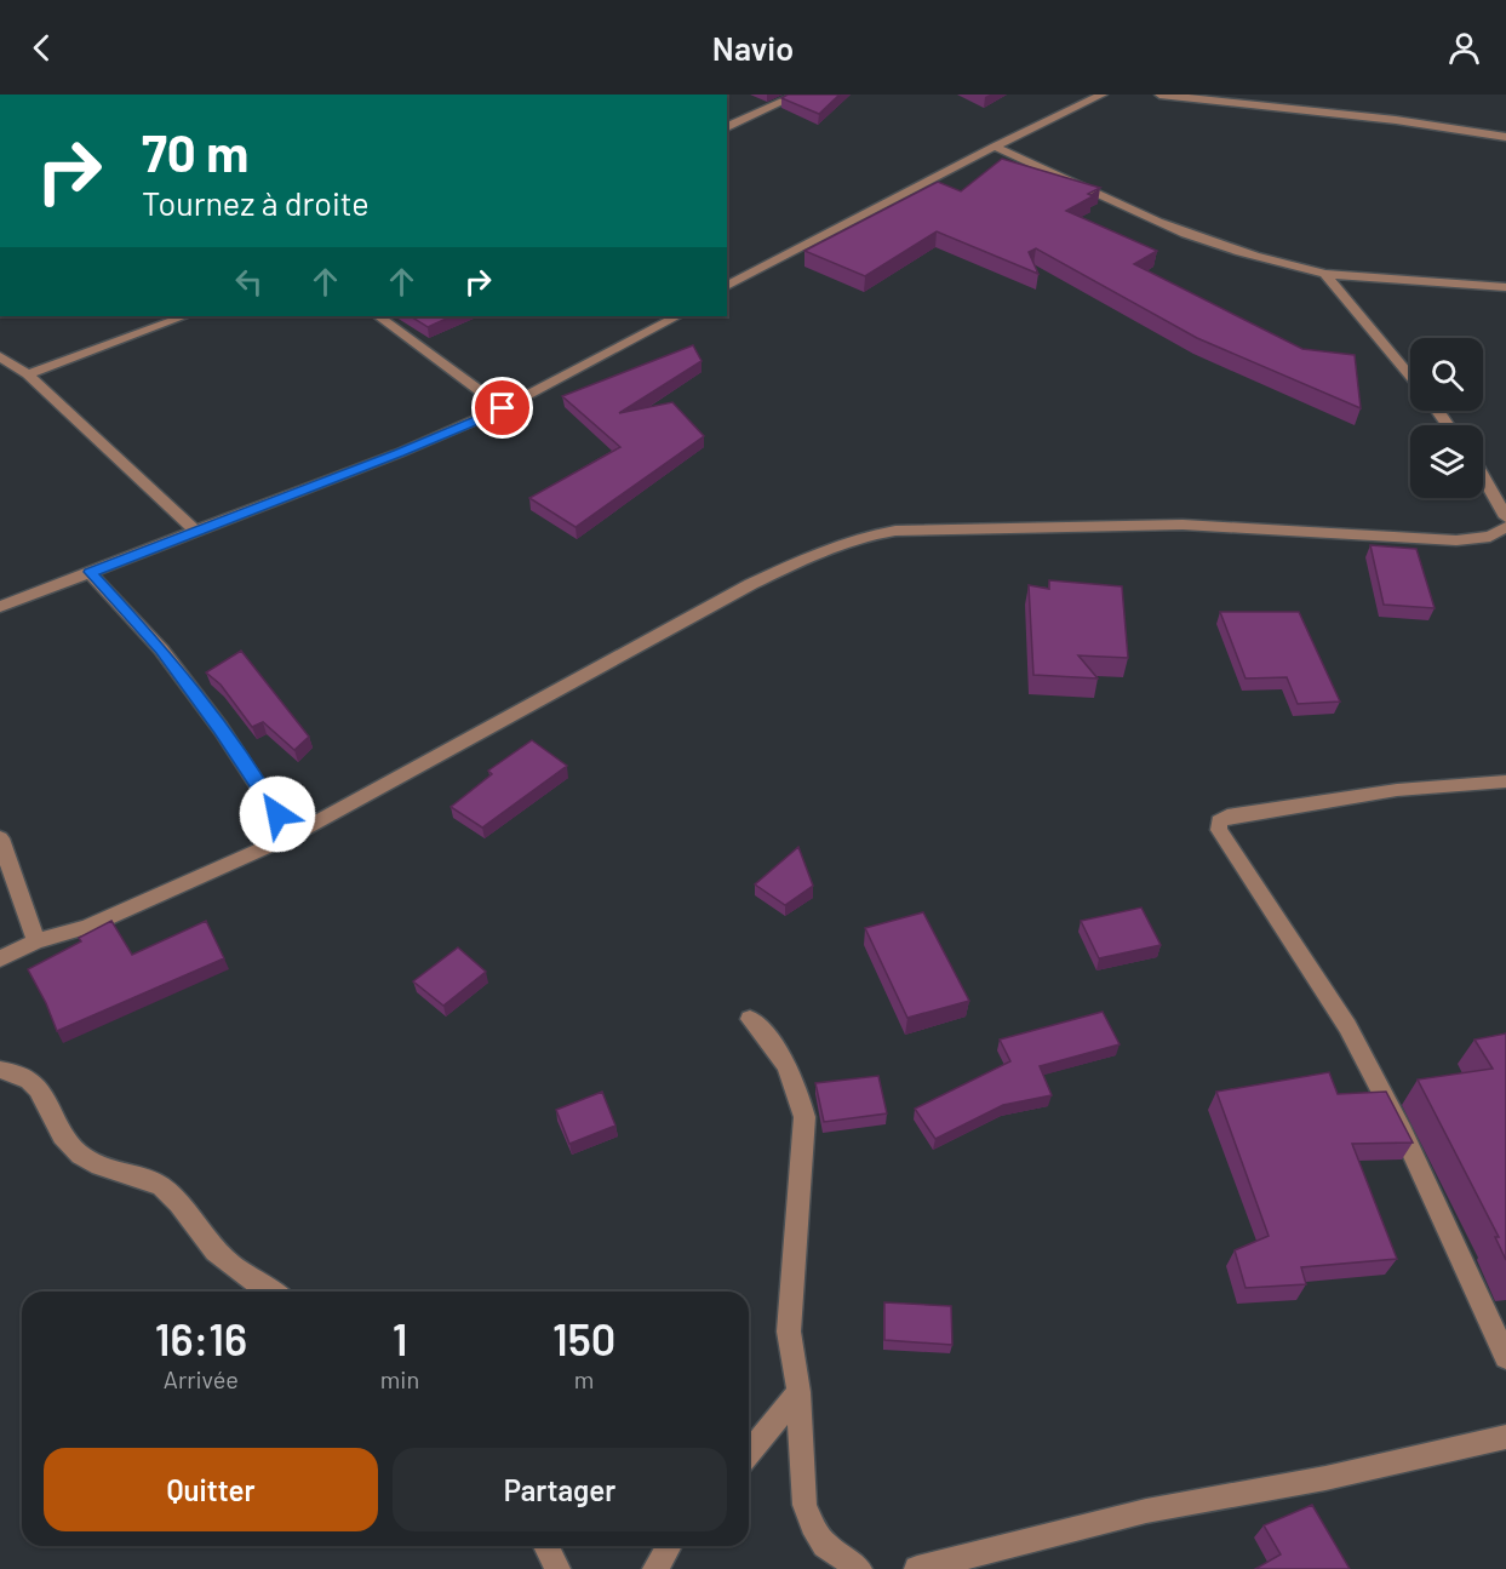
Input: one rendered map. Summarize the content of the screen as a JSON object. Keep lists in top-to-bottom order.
{
  "page": {
    "header": "Navio",
    "turn": ["70 m", "Tournez à droite"],
    "eta": [
      "16:16",
      "Arrivée",
      "1",
      "min",
      "150",
      "m"
    ],
    "buttons": ["Quitter", "Partager"]
  }
}
